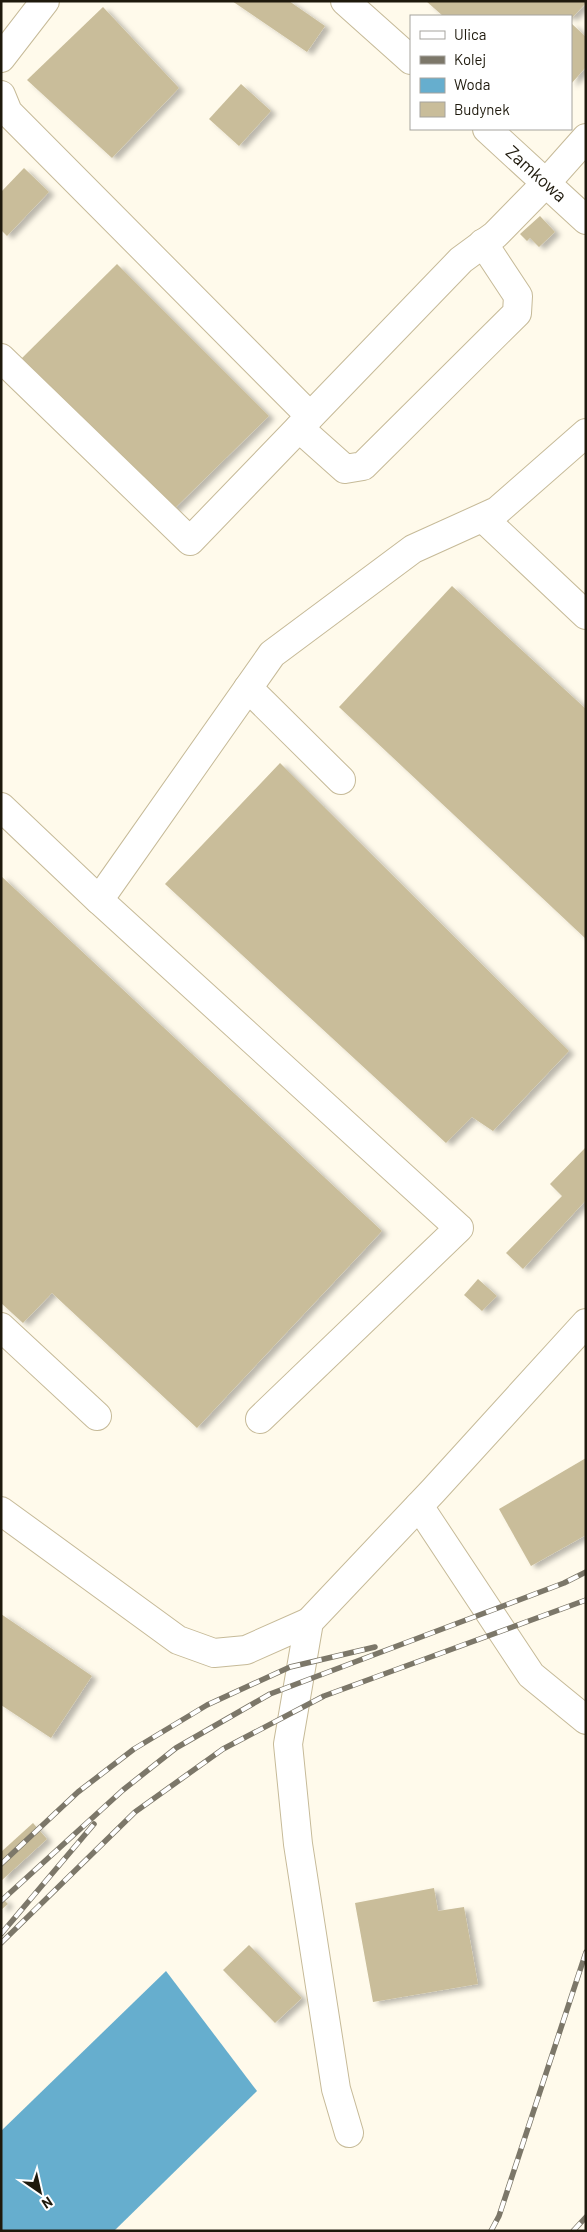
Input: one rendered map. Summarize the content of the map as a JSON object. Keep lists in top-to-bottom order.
{
  "streets": {
    "street": ["Zamkowa"]
  },
  "legend": [
    "Ulica",
    "Kolej",
    "Woda",
    "Budynek"
  ],
  "north": "bottom right"
}
